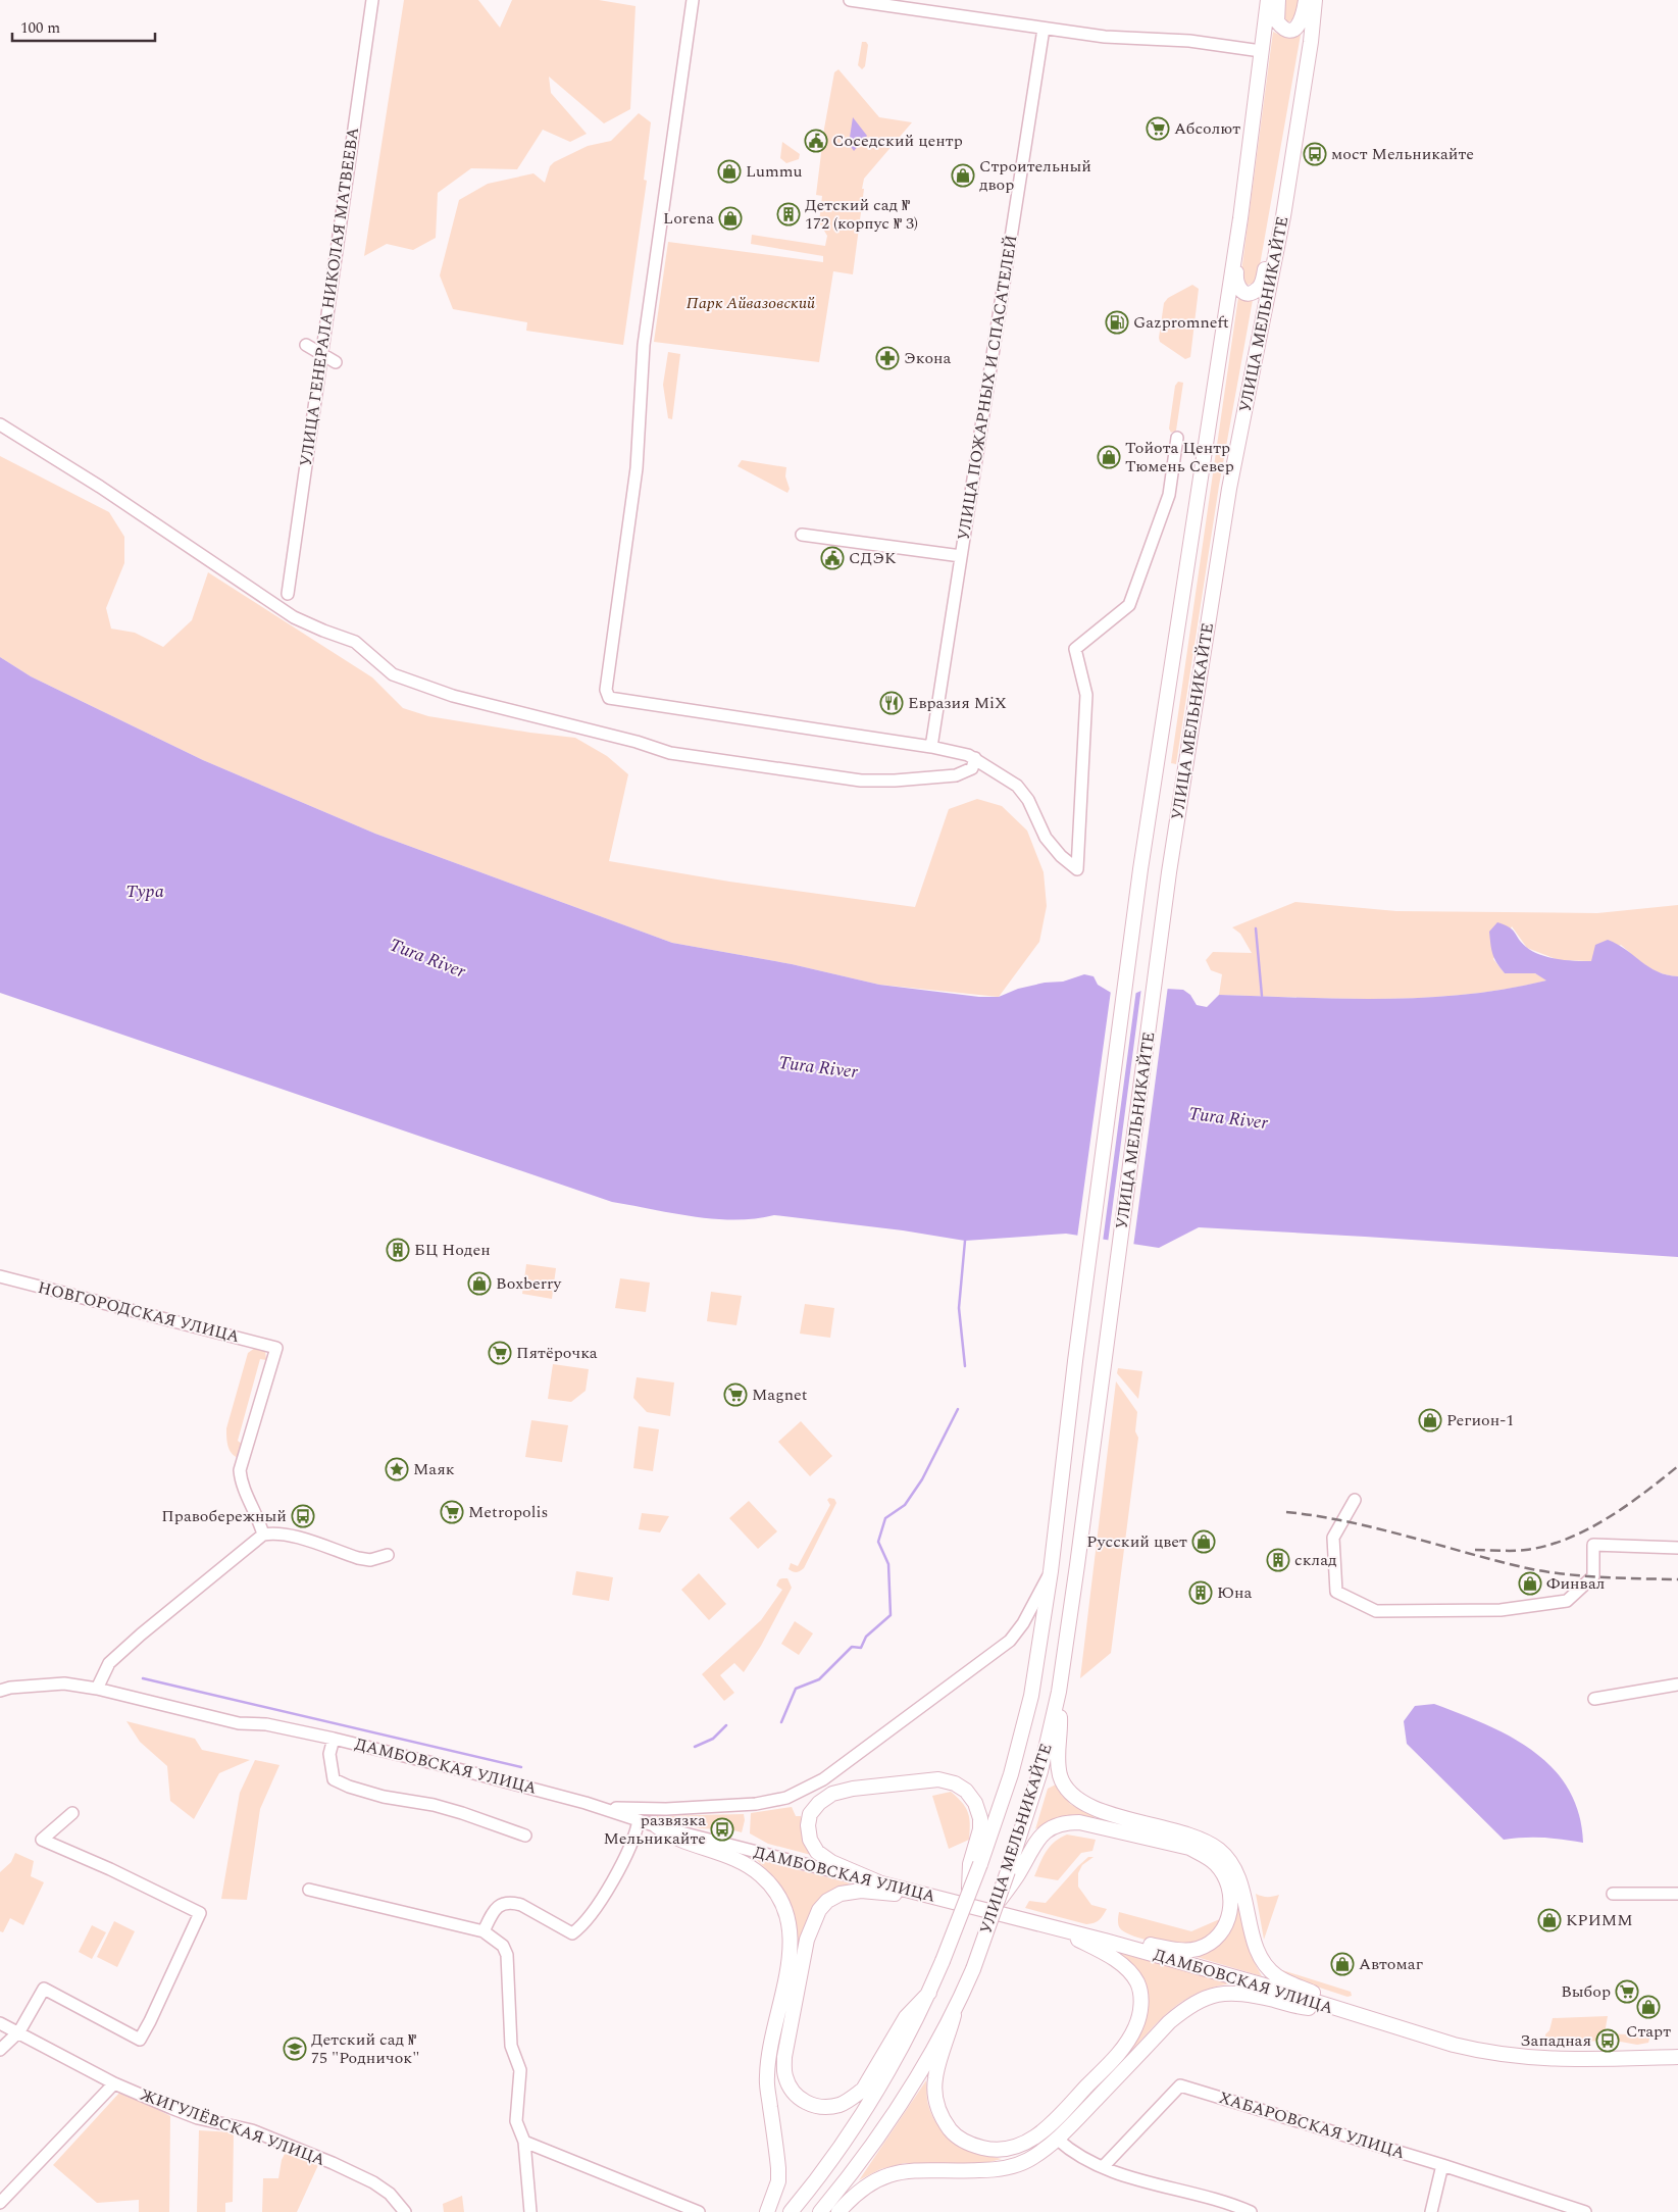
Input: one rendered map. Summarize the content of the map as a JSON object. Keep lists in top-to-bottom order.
{
  "streets": {
    "main road": ["УЛИЦА МЕЛЬНИКАЙТЕ", "ДАМБОВСКАЯ УЛИЦА"],
    "street": [
      "УЛИЦА ГЕНЕРАЛА НИКОЛАЯ МАТВЕЕВА",
      "УЛИЦА ПОЖАРНЫХ И СПАСАТЕЛЕЙ",
      "НОВГОРОДСКАЯ УЛИЦА",
      "ХАБАРОВСКАЯ УЛИЦА",
      "ЖИГУЛЁВСКАЯ УЛИЦА"
    ]
  },
  "water": ["Тура", "Tura River"],
  "parks": ["Парк Айвазовский"],
  "places": {
    "supermarket": [
      "Абсолют",
      "Пятёрочка",
      "Magnet",
      "Metropolis",
      "Выбор"
    ],
    "public building": ["Соседский центр", "СДЭК"],
    "bus stop": [
      "мост Мельникайте",
      "Правобережный",
      "развязка Мельникайте",
      "Западная"
    ],
    "shop": [
      "Lummu",
      "Строительный двор",
      "Lorena",
      "Тойота Центр Тюмень Север",
      "Boxberry",
      "Регион-1",
      "Русский цвет",
      "Финвал",
      "КРИММ",
      "Автомаг",
      "Старт"
    ],
    "building": [
      "Детский сад № 172 (корпус № 3)",
      "БЦ Ноден",
      "склад",
      "Юна"
    ],
    "fuel station": ["Gazpromneft"],
    "pharmacy": ["Экона"],
    "restaurant": ["Евразия MiX"],
    "place": ["Маяк"],
    "school or university": ["Детский сад № 75 \"Родничок\""]
  },
  "scale_bar": "100 m"
}
